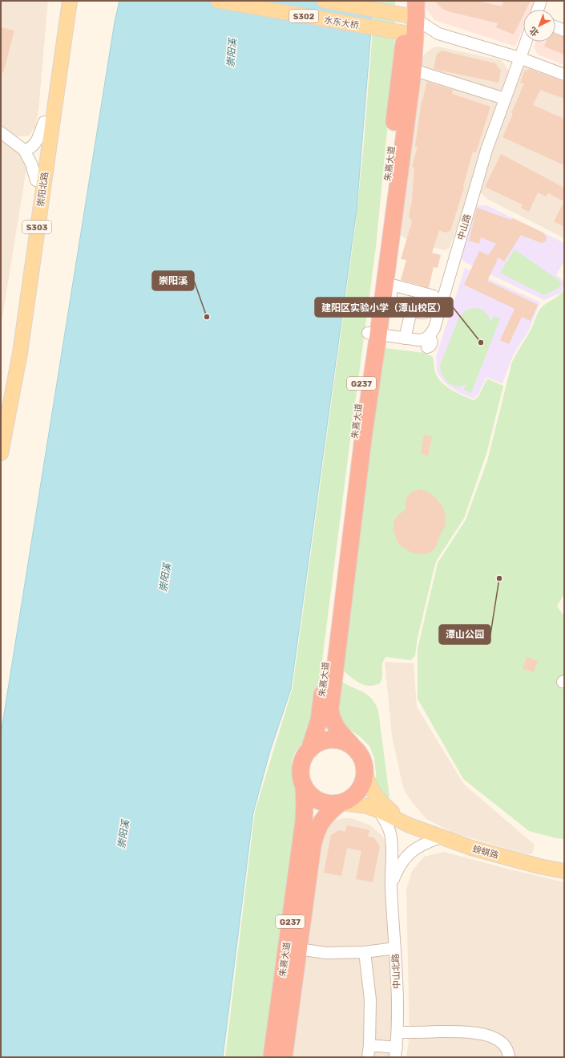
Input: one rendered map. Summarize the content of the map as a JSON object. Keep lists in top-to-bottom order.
{
  "streets": {
    "highway": ["朱熹大道", "G237"],
    "main road": [
      "S302",
      "水东大桥",
      "崇阳北路",
      "S303",
      "螃蜞路"
    ],
    "street": ["中山路", "中山北路"]
  },
  "crossings": [
    ["水东大桥", "朱熹大道"],
    ["水东大桥", "G237"],
    ["朱熹大道", "中山路"],
    ["朱熹大道", "G237"]
  ],
  "water": ["崇阳溪"],
  "places": ["崇阳溪", "建阳区实验小学（潭山校区）", "潭山公园"],
  "north": "bottom left"
}
